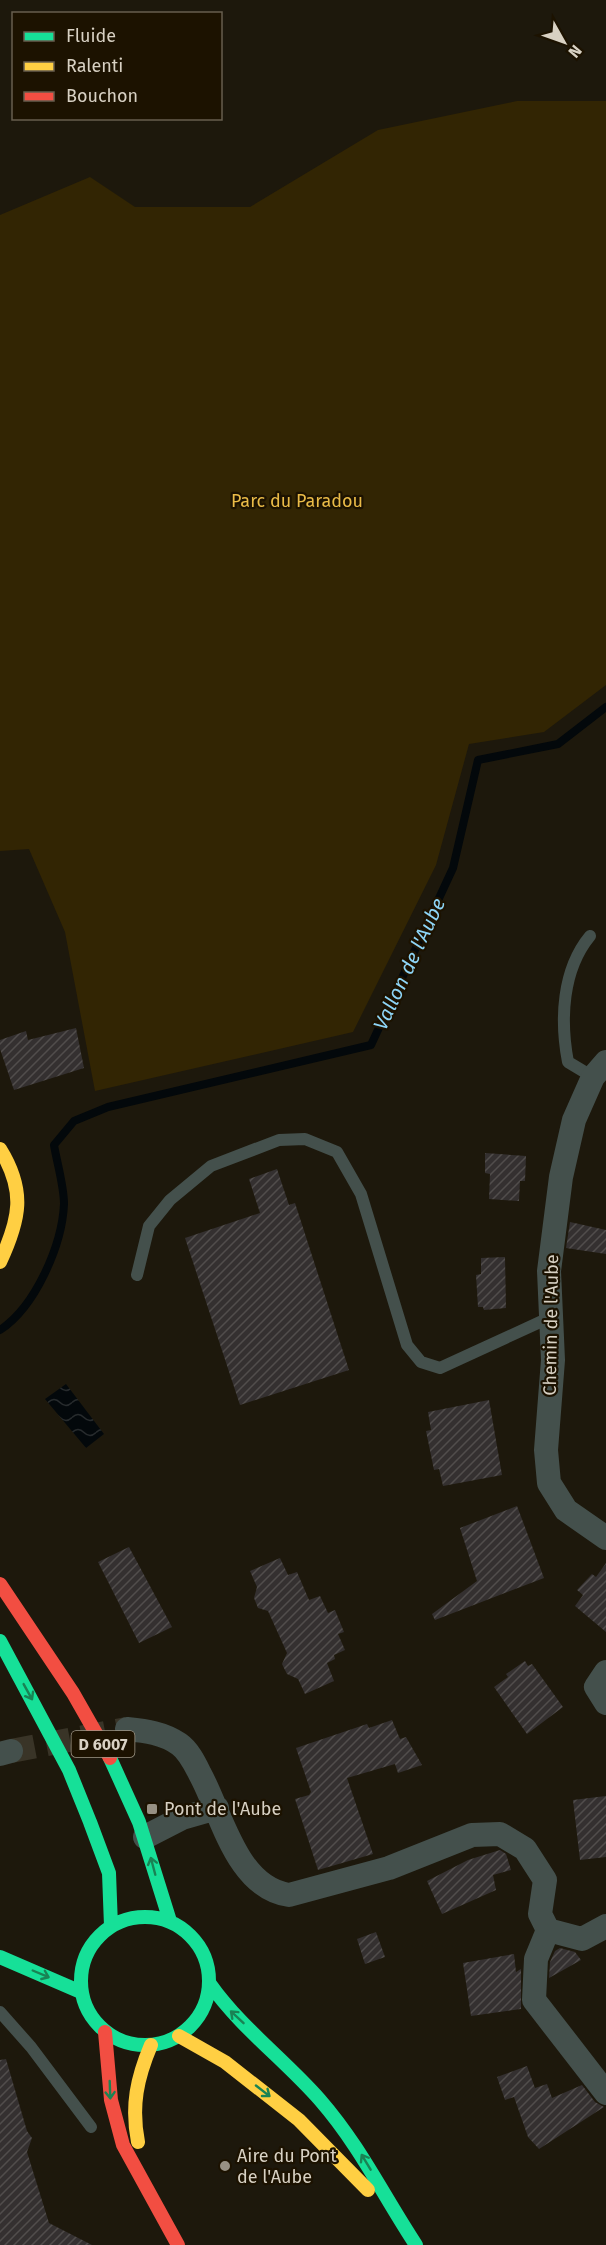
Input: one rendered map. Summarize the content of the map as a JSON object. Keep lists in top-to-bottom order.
{
  "streets": {
    "main road": ["D 6007"],
    "street": ["Chemin de l'Aube"]
  },
  "water": ["Vallon de l'Aube"],
  "parks": ["Parc du Paradou"],
  "places": {
    "transit": ["Pont de l'Aube"],
    "other": ["Aire du Pont de l'Aube"]
  },
  "legend": ["Fluide", "Ralenti", "Bouchon"],
  "north": "bottom right"
}
